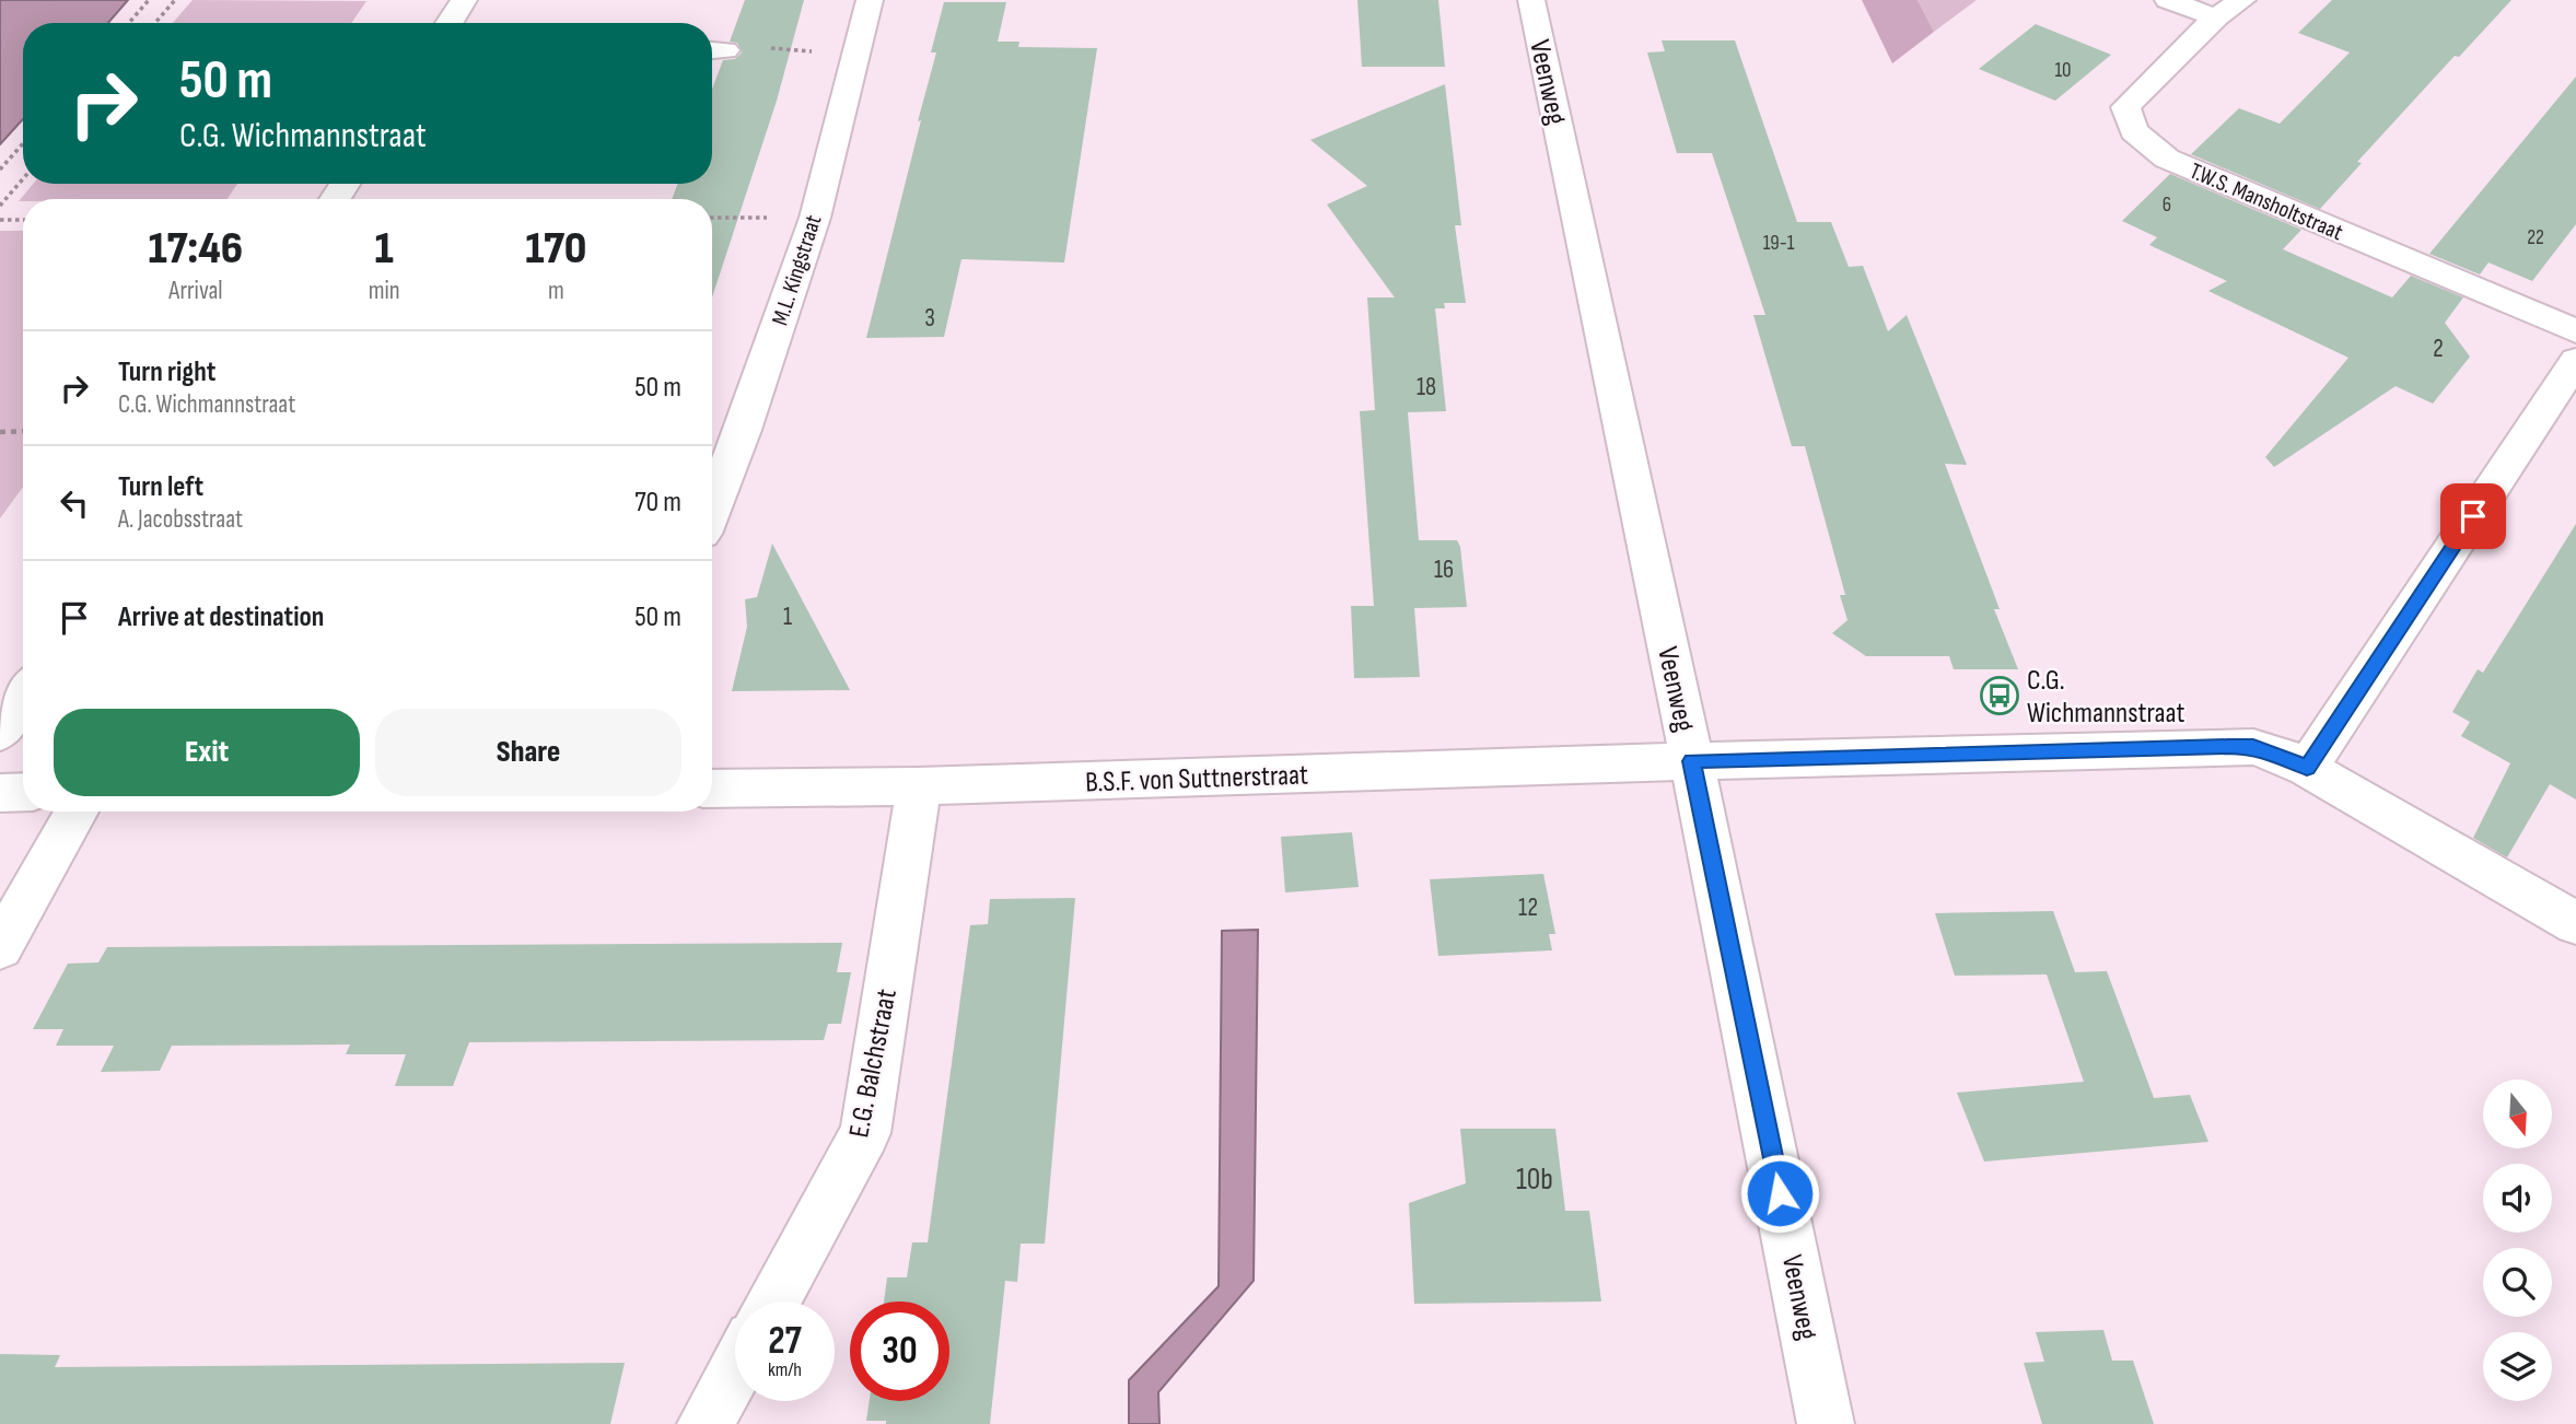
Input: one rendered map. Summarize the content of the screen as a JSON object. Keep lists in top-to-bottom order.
{
  "streets": {
    "street": [
      "Veenweg",
      "T.W.S. Mansholtstraat",
      "M.L. Kingstraat",
      "B.S.F. von Suttnerstraat",
      "E.G. Balchstraat"
    ]
  },
  "crossings": [
    ["Veenweg", "B.S.F. von Suttnerstraat"],
    ["B.S.F. von Suttnerstraat", "E.G. Balchstraat"]
  ],
  "places": {
    "bus stop": ["C.G. Wichmannstraat"]
  },
  "house_numbers": [
    "10",
    "6",
    "22",
    "19-1",
    "3",
    "2",
    "18",
    "16",
    "1",
    "12",
    "10b"
  ],
  "north": "bottom",
  "page": {
    "turn": ["50 m", "C.G. Wichmannstraat"],
    "eta": [
      "17:46",
      "Arrival",
      "1",
      "min",
      "170",
      "m"
    ],
    "list": [
      {
        "name": "Turn right",
        "note": "C.G. Wichmannstraat",
        "value": "50 m"
      },
      {
        "name": "Turn left",
        "note": "A. Jacobsstraat",
        "value": "70 m"
      },
      {
        "name": "Arrive at destination",
        "value": "50 m"
      }
    ],
    "buttons": ["Exit", "Share"],
    "speed": "27 km/h",
    "limit": "30"
  }
}
